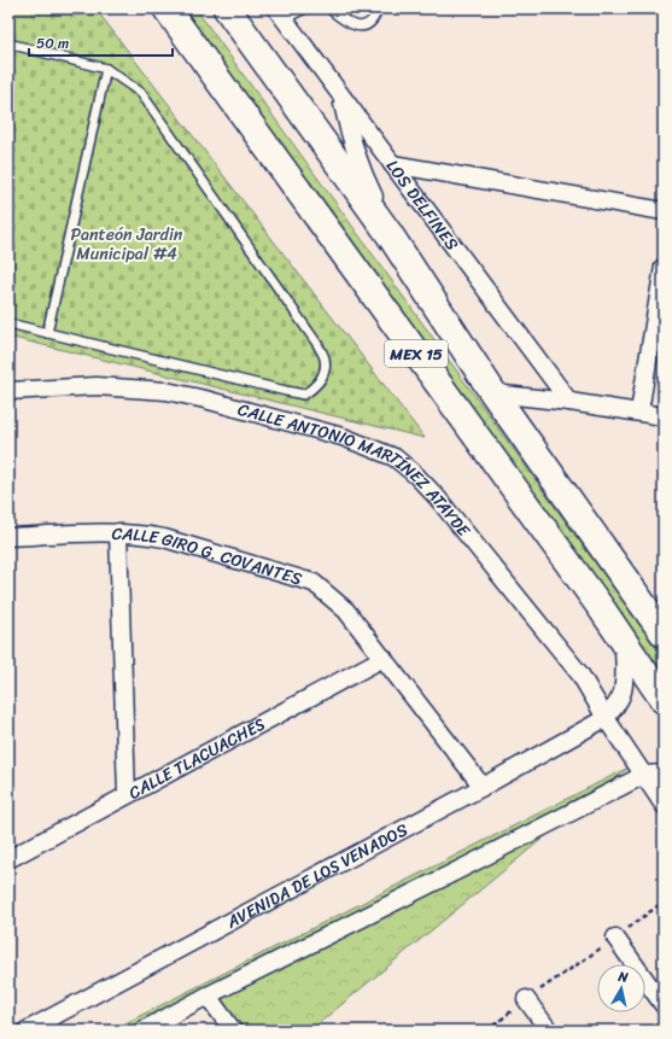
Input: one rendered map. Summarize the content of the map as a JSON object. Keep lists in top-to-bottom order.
{
  "streets": {
    "highway": ["MEX 15"],
    "street": [
      "LOS DELFINES",
      "CALLE ANTONIO MARTÍNEZ ATAYDE",
      "CALLE GIRO G. COVANTES",
      "CALLE TLACUACHES",
      "AVENIDA DE LOS VENADOS"
    ]
  },
  "crossings": [
    ["CALLE ANTONIO MARTÍNEZ ATAYDE", "AVENIDA DE LOS VENADOS"],
    ["CALLE GIRO G. COVANTES", "CALLE TLACUACHES"],
    ["CALLE GIRO G. COVANTES", "AVENIDA DE LOS VENADOS"]
  ],
  "parks": ["Panteón Jardin Municipal #4"],
  "scale_bar": "50 m",
  "north": "top"
}
